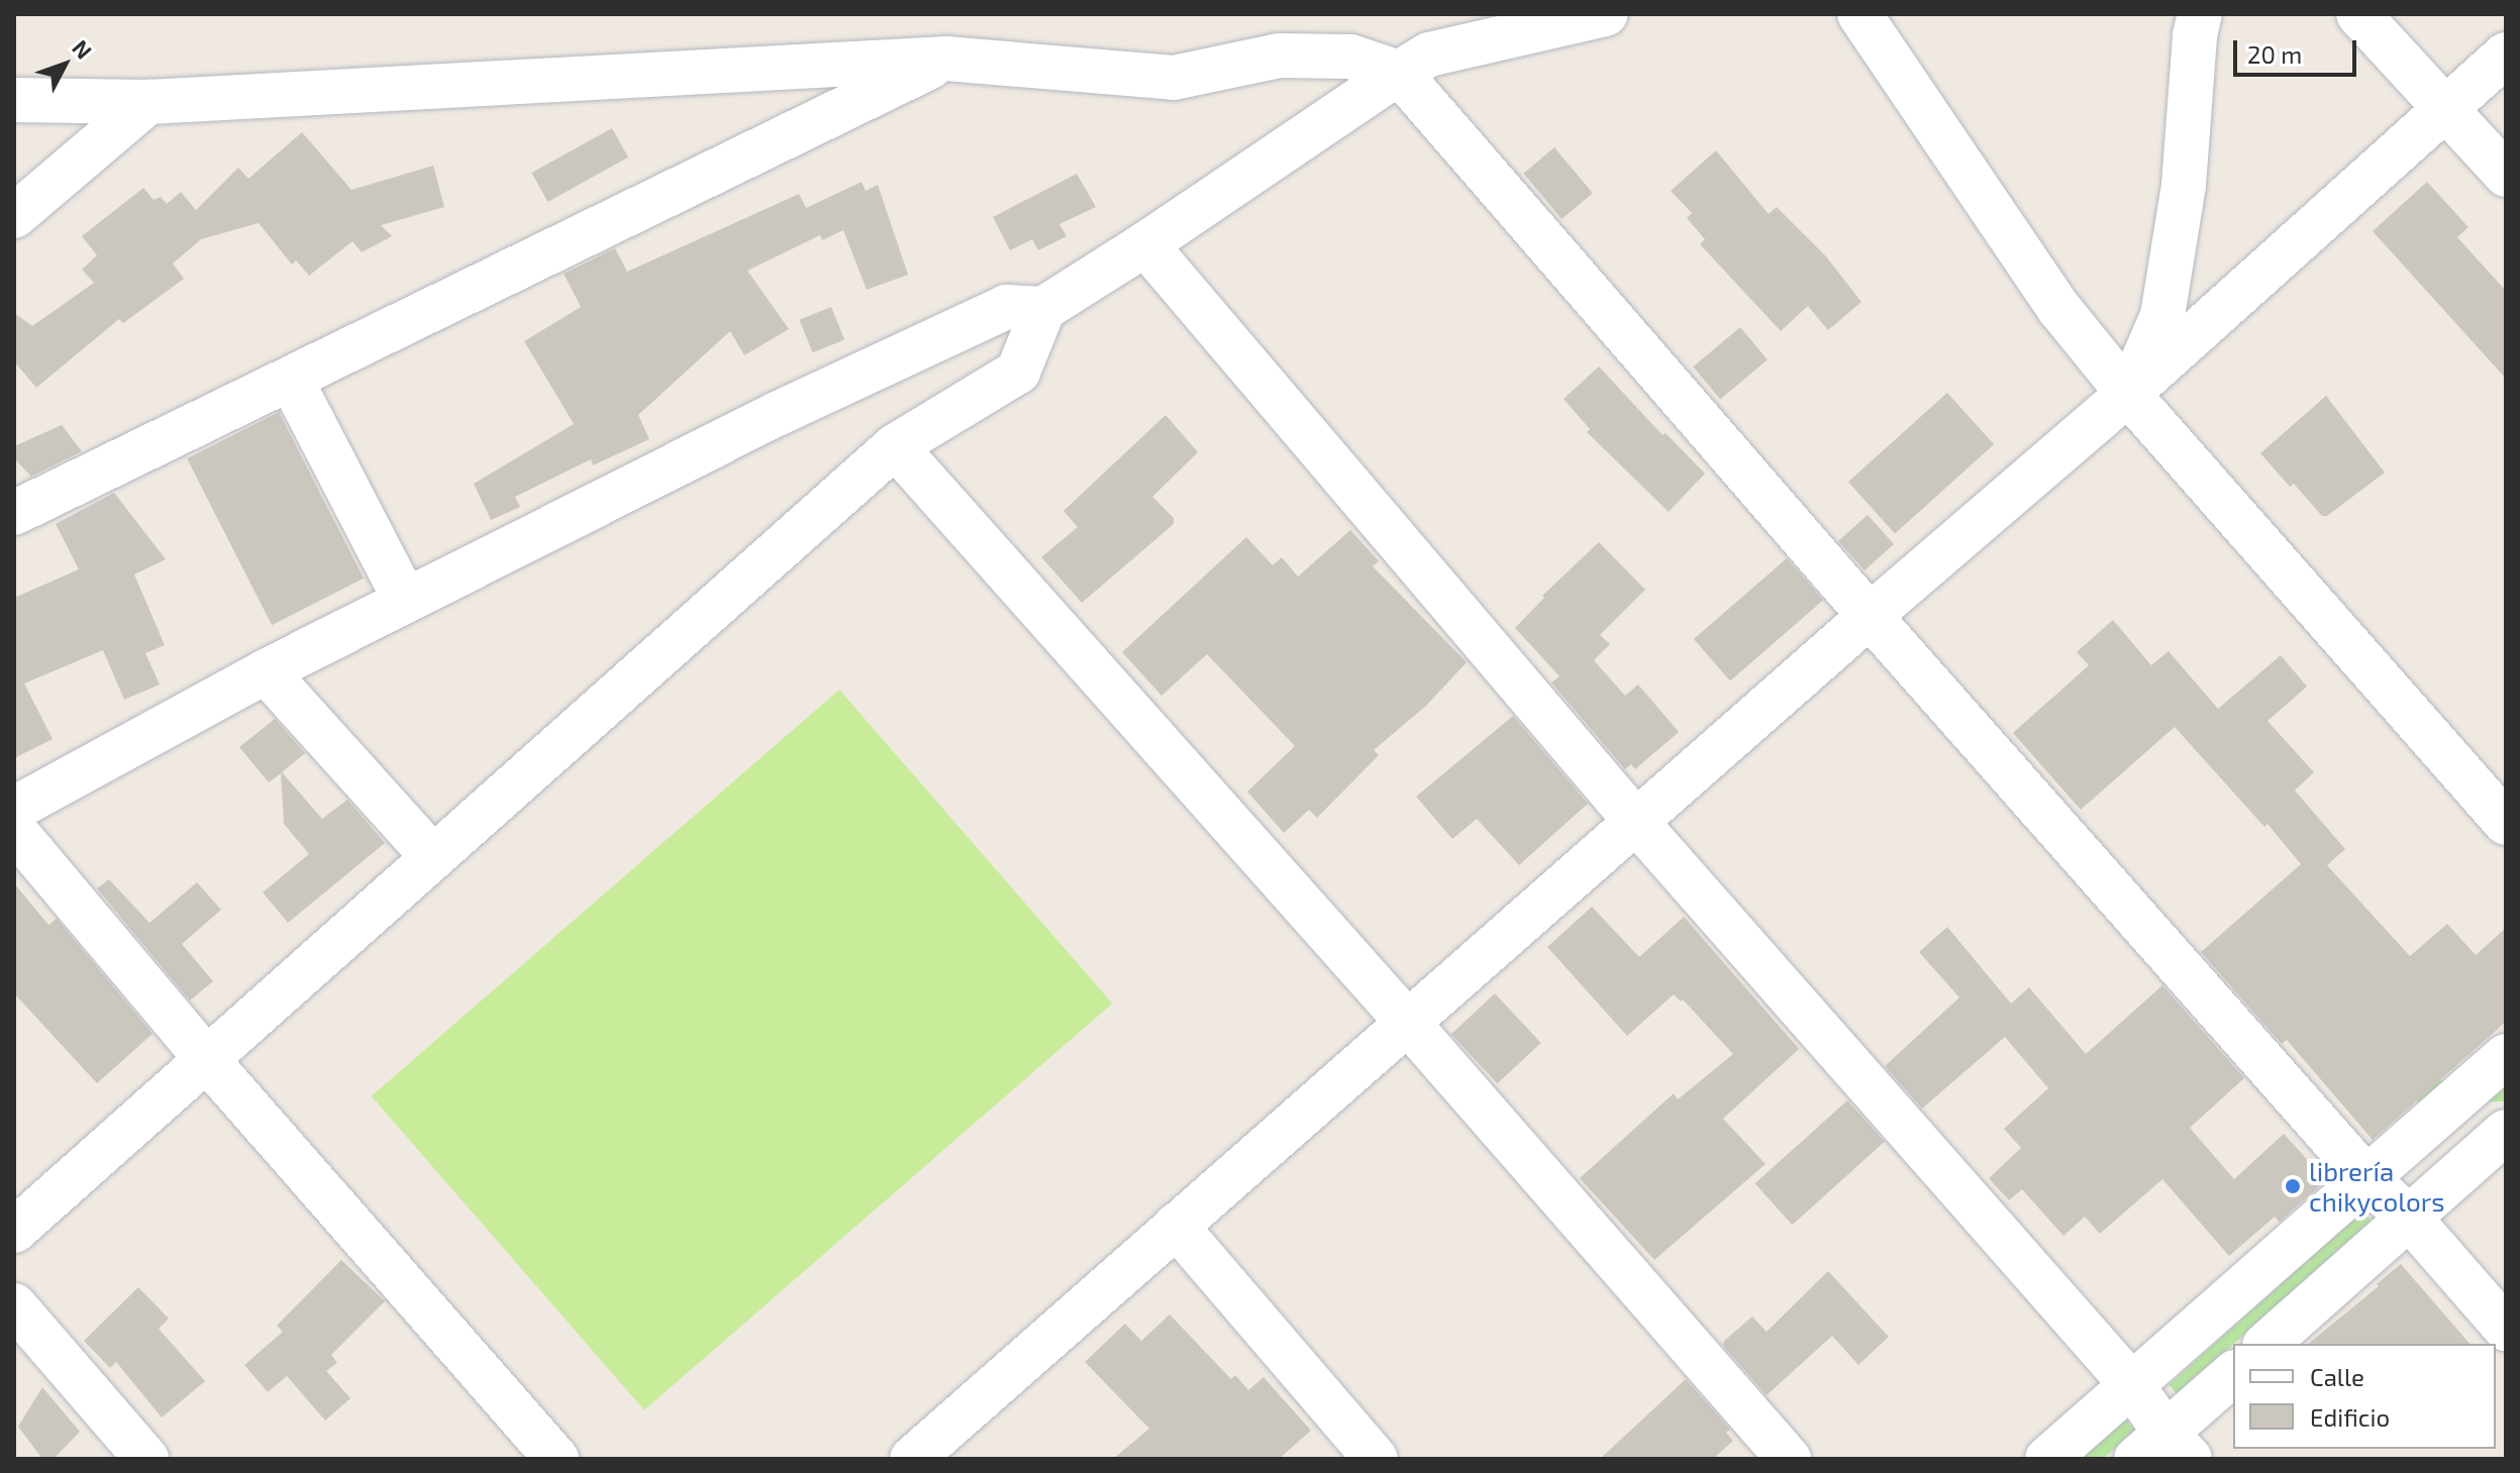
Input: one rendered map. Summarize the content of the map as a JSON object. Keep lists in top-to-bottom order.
{
  "places": ["librería chikycolors"],
  "legend": ["Calle", "Edificio"],
  "scale_bar": "20 m",
  "north": "top right"
}
